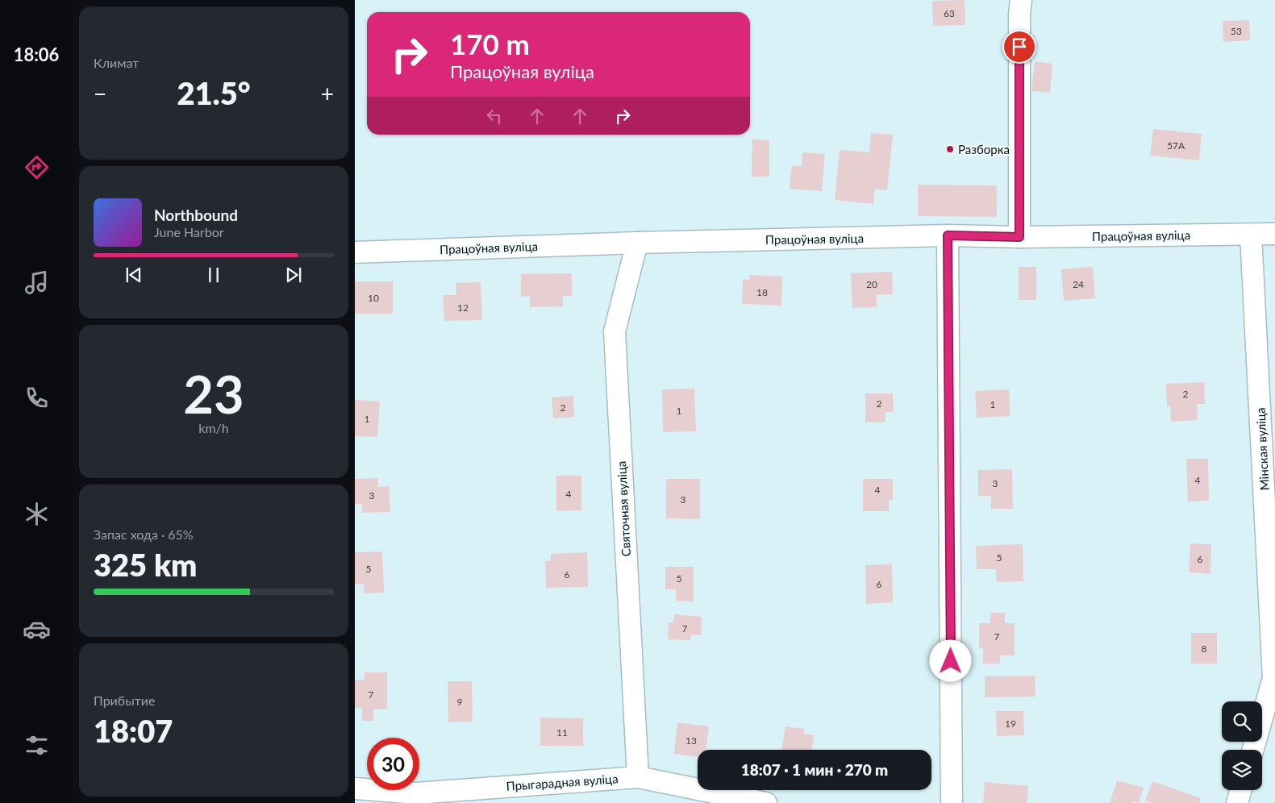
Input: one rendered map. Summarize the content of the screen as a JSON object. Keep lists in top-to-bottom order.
{
  "streets": {
    "street": [
      "Працоўная вуліца",
      "Мінская вуліца",
      "Святочная вуліца",
      "Прыгарадная вуліца"
    ]
  },
  "crossings": [
    ["Працоўная вуліца", "Мінская вуліца"],
    ["Працоўная вуліца", "Святочная вуліца"],
    ["Святочная вуліца", "Прыгарадная вуліца"]
  ],
  "places": ["Разборка"],
  "house_numbers": [
    "63",
    "53",
    "57А",
    "20",
    "24",
    "18",
    "10",
    "12",
    "2",
    "2",
    "1",
    "2",
    "1",
    "1",
    "4",
    "3",
    "4",
    "4",
    "3",
    "3",
    "5",
    "6",
    "5",
    "6",
    "5",
    "6",
    "7",
    "7",
    "8",
    "7",
    "9",
    "19",
    "11",
    "13"
  ],
  "page": {
    "tabs": "18:06",
    "tile": [
      "Климат",
      ["23", "km/h"],
      ["Запас хода · 65%", "325 km"],
      ["Прибытие", "18:07"]
    ],
    "turn": ["170 m", "Працоўная вуліца"],
    "heat": ["−", "21.5°", "+"],
    "song": ["Northbound", "June Harbor"],
    "limit": "30",
    "trip": "18:07 · 1 мин · 270 m"
  }
}
